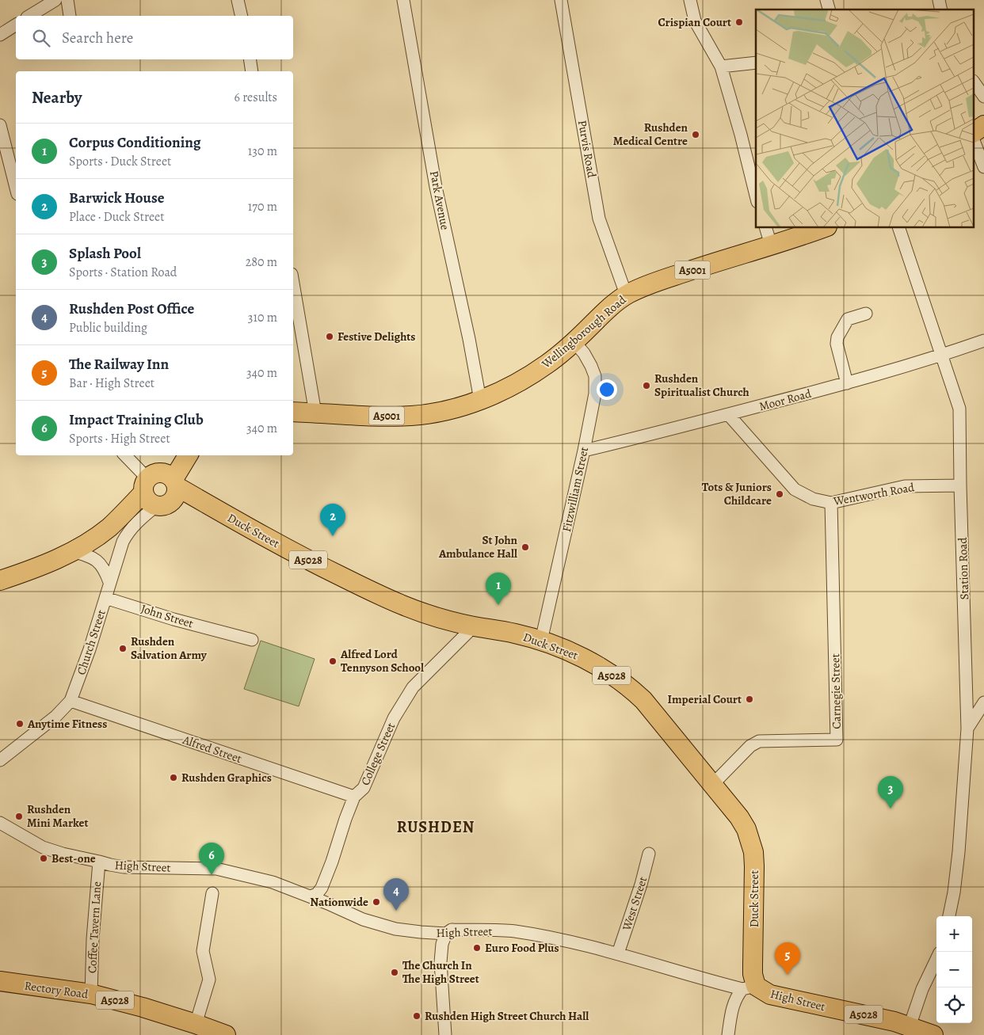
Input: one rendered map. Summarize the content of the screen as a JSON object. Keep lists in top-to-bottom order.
{
  "streets": {
    "main road": [
      "A5001",
      "Wellingborough Road",
      "Duck Street",
      "A5028",
      "High Street",
      "Rectory Road"
    ],
    "street": [
      "Purvis Road",
      "Park Avenue",
      "Moor Road",
      "Fitzwilliam Street",
      "Wentworth Road",
      "Station Road",
      "John Street",
      "Church Street",
      "Carnegie Street",
      "Alfred Street",
      "College Street",
      "West Street",
      "Coffee Tavern Lane"
    ]
  },
  "crossings": [
    ["Purvis Road", "Wellingborough Road"],
    ["Park Avenue", "Wellingborough Road"],
    ["Wellingborough Road", "Fitzwilliam Street"],
    ["Moor Road", "Fitzwilliam Street"],
    ["Moor Road", "Wentworth Road"],
    ["Moor Road", "Station Road"],
    ["Fitzwilliam Street", "Duck Street"],
    ["Wentworth Road", "Station Road"],
    ["Wentworth Road", "Carnegie Street"],
    ["Duck Street", "A5028"],
    ["Duck Street", "Church Street"],
    ["Duck Street", "Carnegie Street"],
    ["Duck Street", "College Street"],
    ["Duck Street", "High Street"],
    ["A5028", "Church Street"],
    ["John Street", "Church Street"],
    ["Church Street", "Alfred Street"],
    ["Alfred Street", "College Street"],
    ["College Street", "High Street"],
    ["High Street", "West Street"],
    ["High Street", "Coffee Tavern Lane"],
    ["Coffee Tavern Lane", "Rectory Road"]
  ],
  "districts": ["RUSHDEN"],
  "places": [
    "Crispian Court",
    "Rushden Medical Centre",
    "Festive Delights",
    "Rushden Spiritualist Church",
    "Tots & Juniors Childcare",
    "St John Ambulance Hall",
    "Rushden Salvation Army",
    "Alfred Lord Tennyson School",
    "Imperial Court",
    "Anytime Fitness",
    "Rushden Graphics",
    "Rushden Mini Market",
    "Best-one",
    "Nationwide",
    "Euro Food Plus",
    "The Church In The High Street",
    "Rushden High Street Church Hall"
  ],
  "page": {
    "search": "Search here",
    "heading": ["Nearby", "6 results"],
    "list": [
      {
        "mark": "1",
        "name": "Corpus Conditioning",
        "note": "Sports · Duck Street",
        "value": "130 m"
      },
      {
        "mark": "2",
        "name": "Barwick House",
        "note": "Place · Duck Street",
        "value": "170 m"
      },
      {
        "mark": "3",
        "name": "Splash Pool",
        "note": "Sports · Station Road",
        "value": "280 m"
      },
      {
        "mark": "4",
        "name": "Rushden Post Office",
        "note": "Public building",
        "value": "310 m"
      },
      {
        "mark": "5",
        "name": "The Railway Inn",
        "note": "Bar · High Street",
        "value": "340 m"
      },
      {
        "mark": "6",
        "name": "Impact Training Club",
        "note": "Sports · High Street",
        "value": "340 m"
      }
    ],
    "pins": [
      "2",
      "1",
      "3",
      "6",
      "4",
      "5"
    ],
    "map_buttons": ["+", "−"]
  }
}
